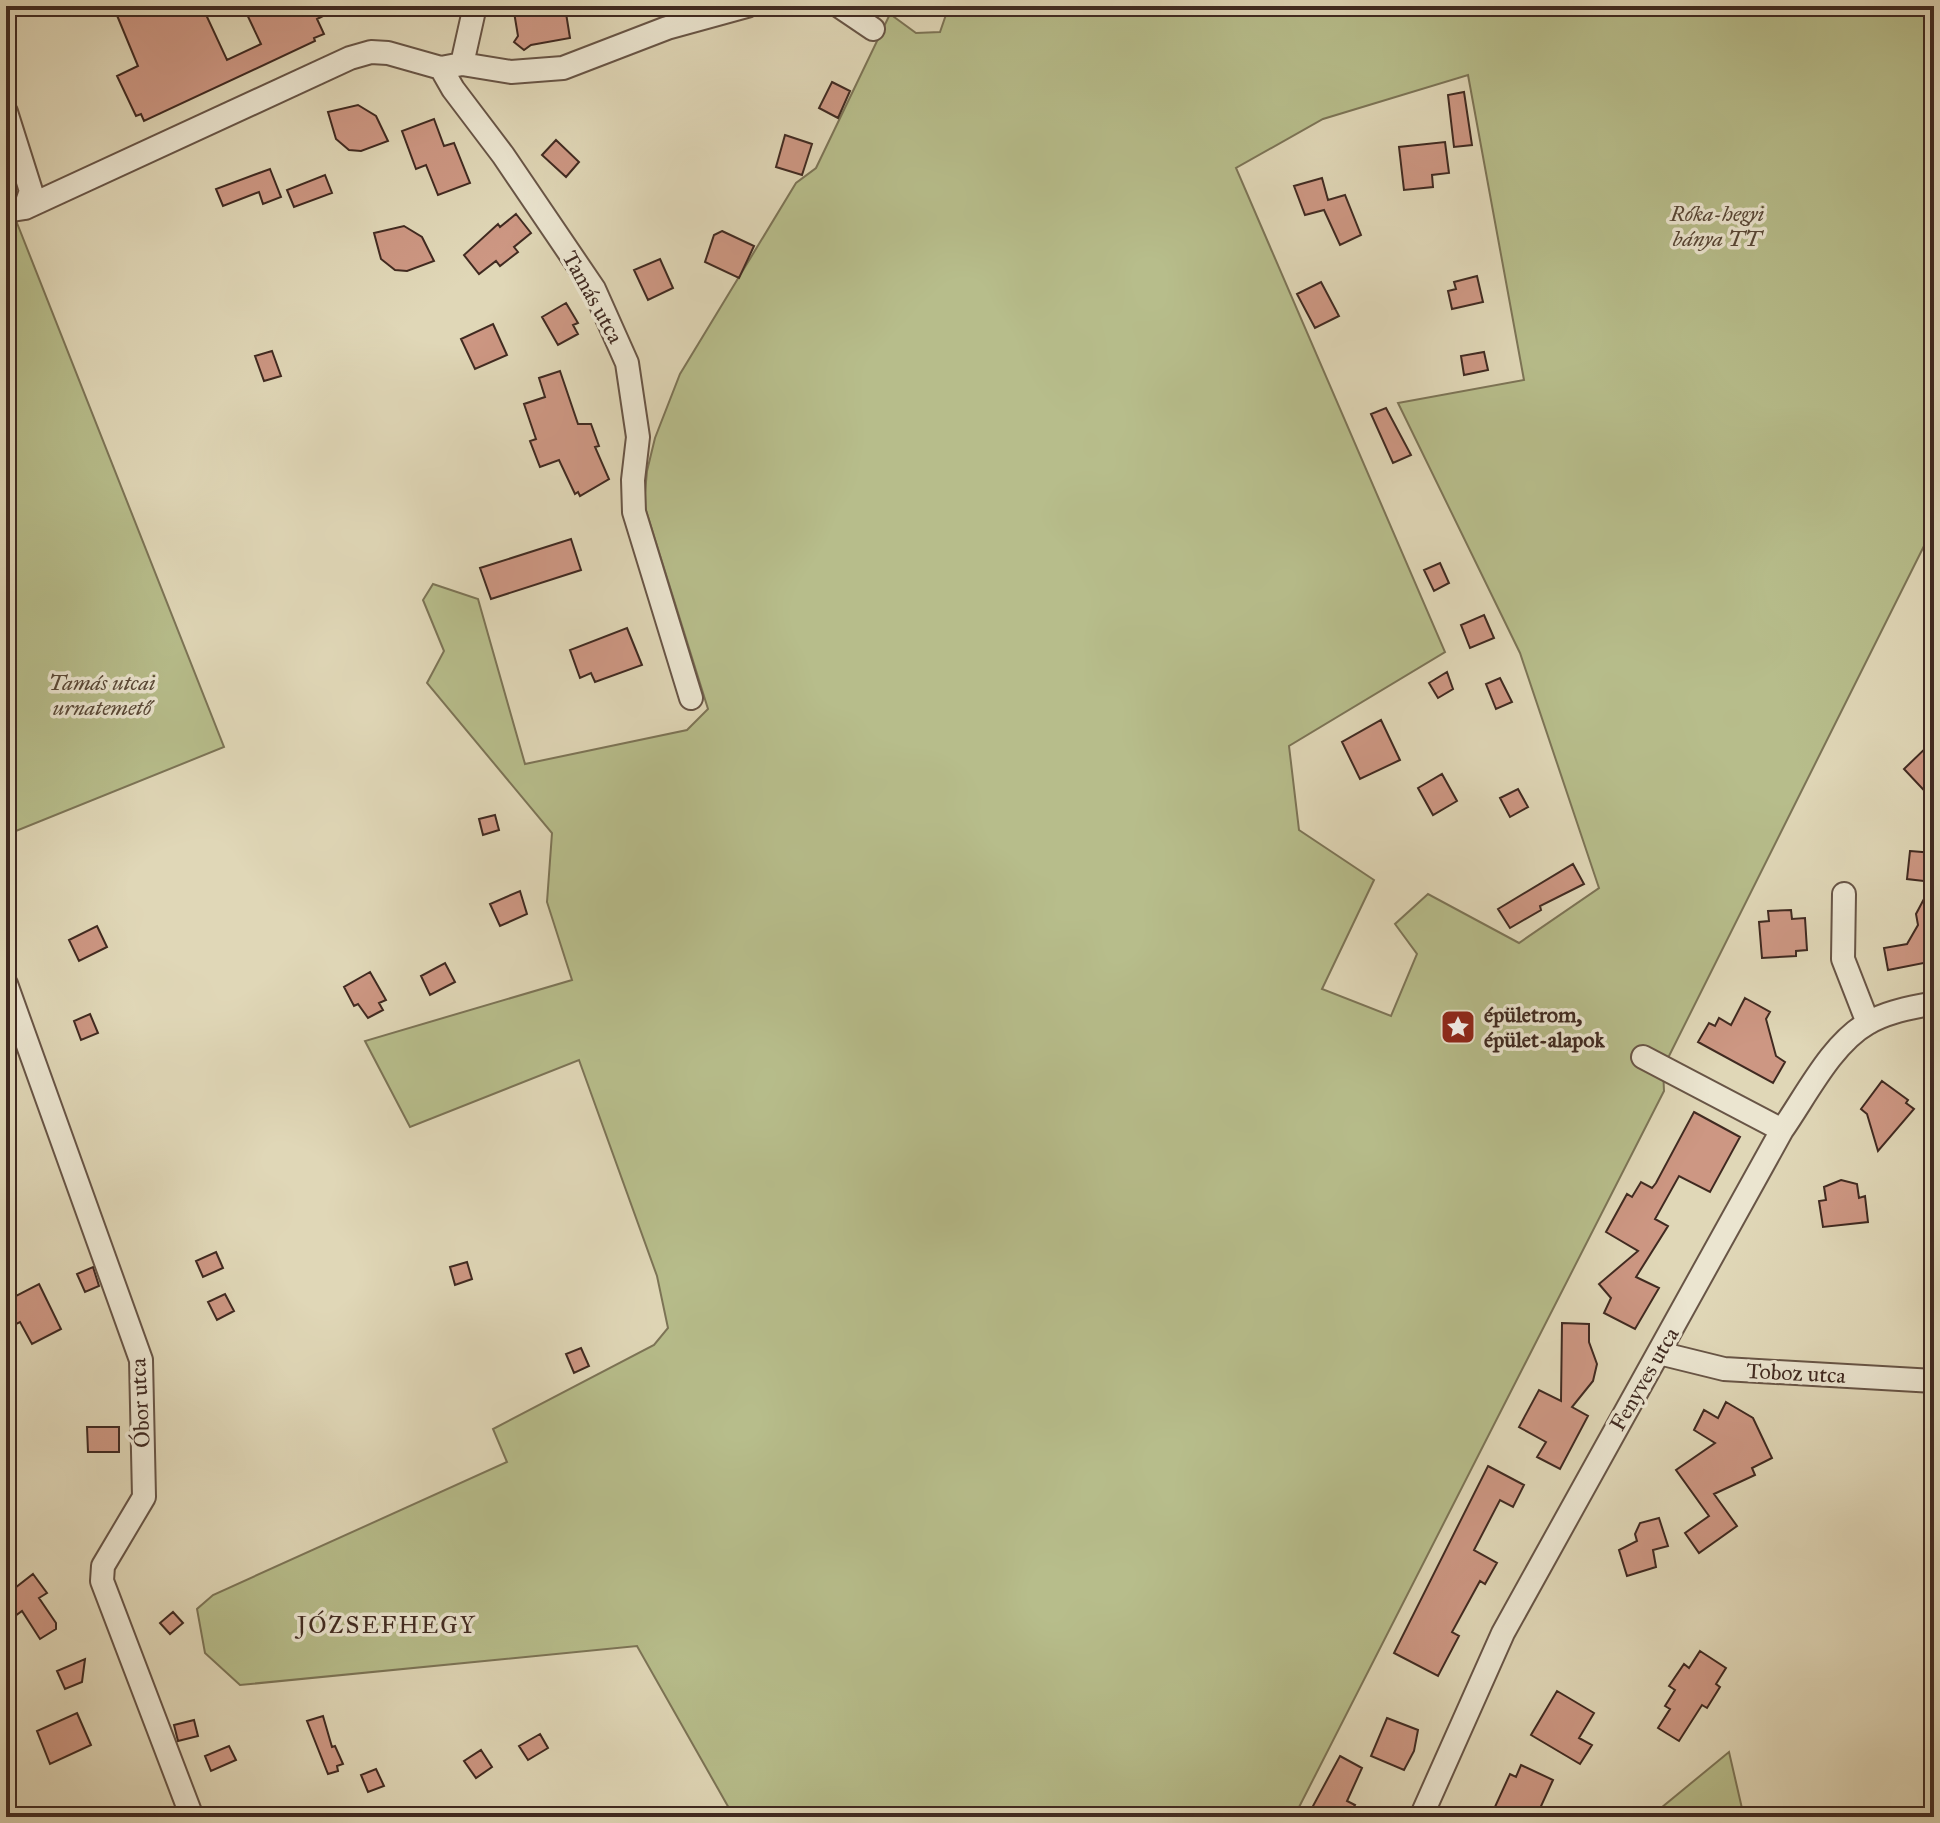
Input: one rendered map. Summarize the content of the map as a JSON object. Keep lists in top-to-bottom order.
{
  "streets": {
    "street": [
      "Tamás utca",
      "Toboz utca",
      "Fenyves utca",
      "Óbor utca"
    ]
  },
  "crossings": [
    ["Toboz utca", "Fenyves utca"]
  ],
  "districts": ["JÓZSEFHEGY"],
  "parks": ["Róka-hegyi bánya TT", "Tamás utcai urnatemető"],
  "places": {
    "place": ["épületrom, épület-alapok"]
  }
}
